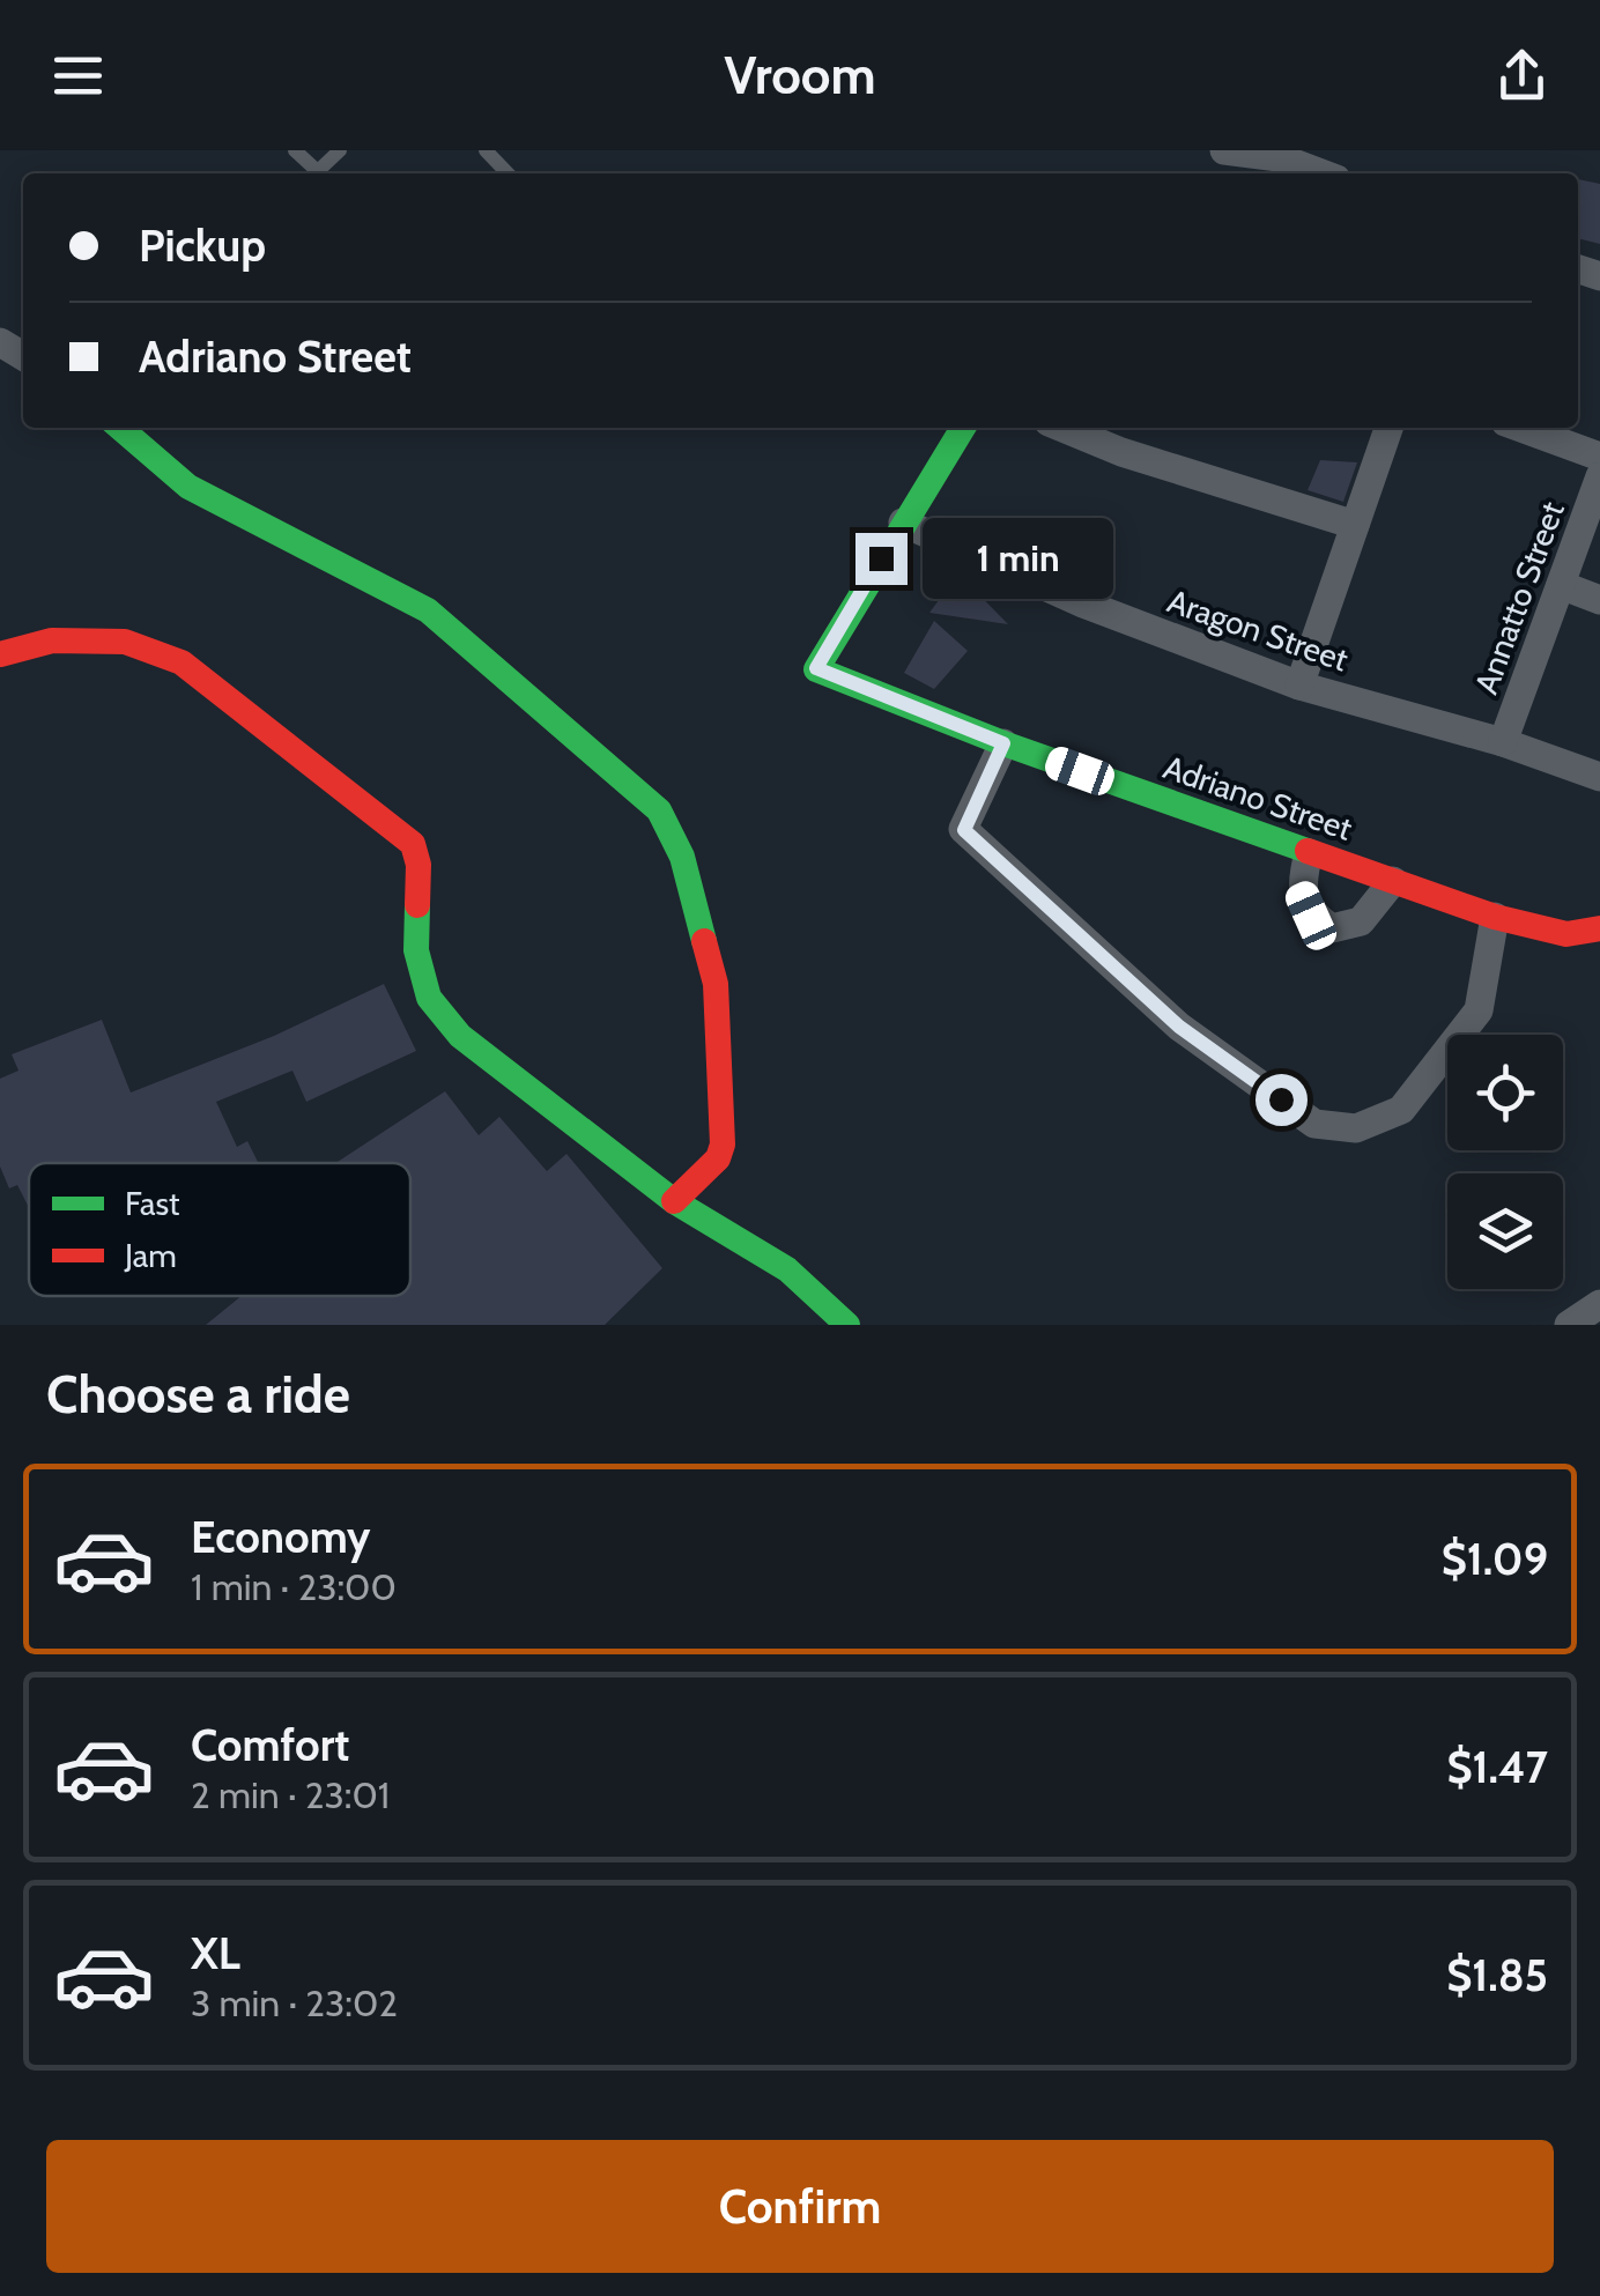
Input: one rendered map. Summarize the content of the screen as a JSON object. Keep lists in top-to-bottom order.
{
  "streets": {
    "street": ["Annatto Street", "Aragon Street", "Adriano Street"]
  },
  "crossings": [
    ["Annatto Street", "Aragon Street"],
    ["Aragon Street", "Adriano Street"]
  ],
  "legend": ["Fast", "Jam"],
  "page": {
    "header": "Vroom",
    "banner": ["Pickup", "Adriano Street"],
    "bubble": "1 min",
    "heading": "Choose a ride",
    "list": [
      {
        "name": "Economy",
        "note": "1 min · 23:00",
        "value": "$1.09"
      },
      {
        "name": "Comfort",
        "note": "2 min · 23:01",
        "value": "$1.47"
      },
      {
        "name": "XL",
        "note": "3 min · 23:02",
        "value": "$1.85"
      }
    ],
    "buttons": "Confirm"
  }
}
